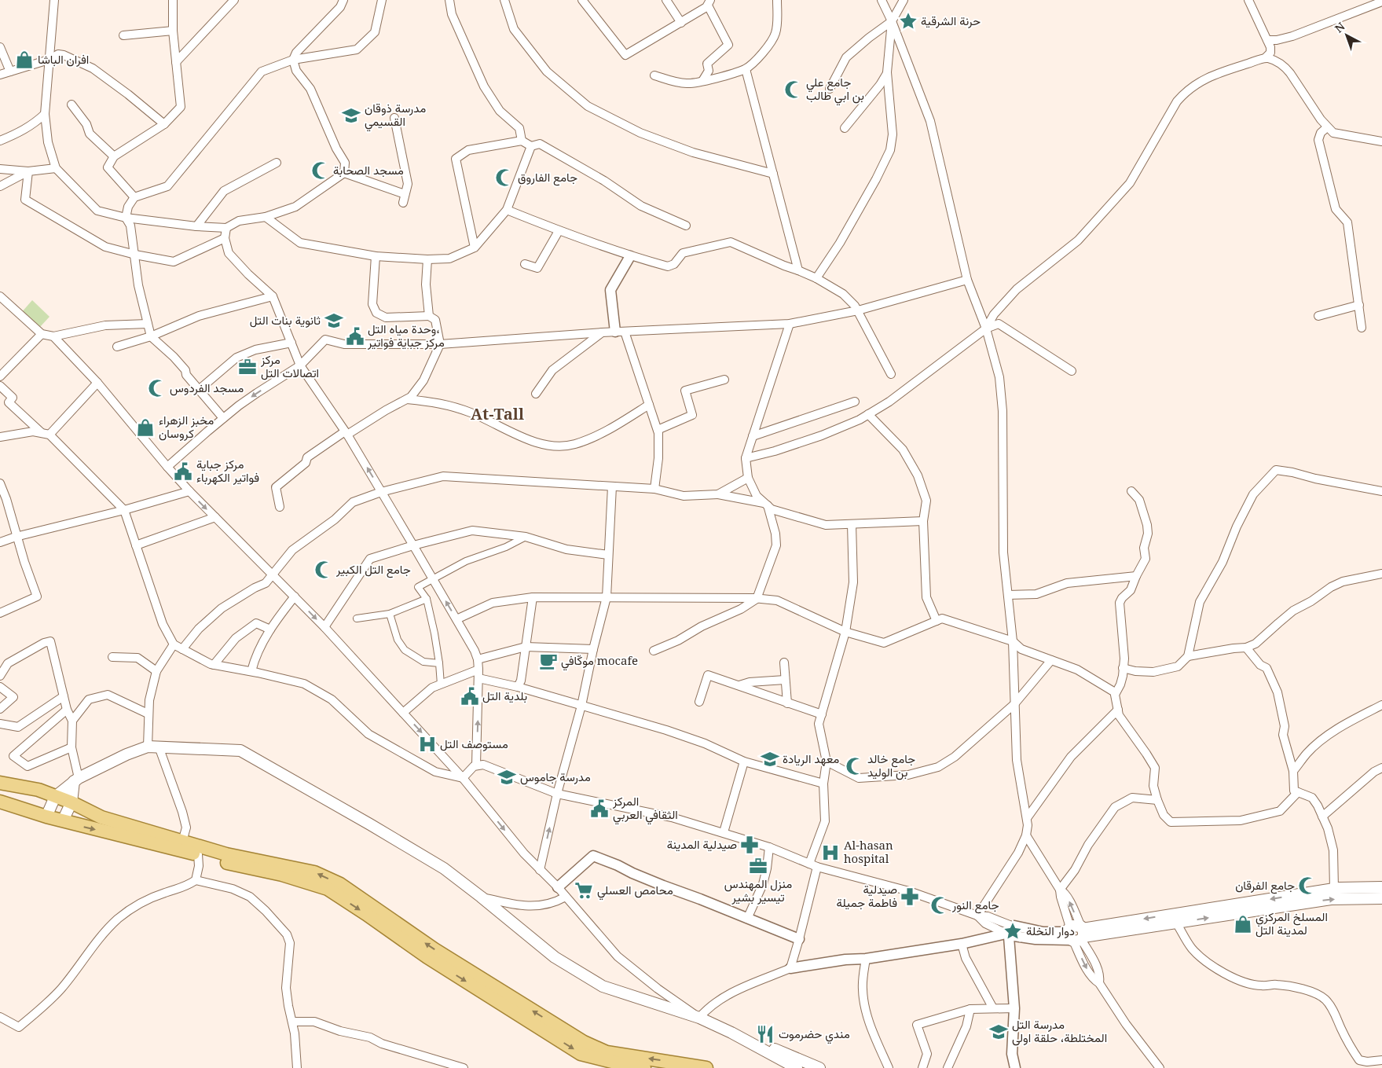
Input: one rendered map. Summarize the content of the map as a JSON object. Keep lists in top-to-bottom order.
{
  "districts": ["At-Tall"],
  "places": {
    "place": ["حرنة الشرقية", "دوار النخلة"],
    "shop": ["افران الباشا", "مخبز الزهراء كروسان", "المسلخ المركزي لمدينة التل"],
    "mosque": [
      "جامع علي بن ابي طالب",
      "مسجد الصحابة",
      "جامع الفاروق",
      "مسجد الفردوس",
      "جامع التل الكبير",
      "جامع خالد بن الوليد",
      "جامع الفرقان",
      "جامع النور"
    ],
    "school or university": [
      "مدرسة ذوقان القسيمي",
      "ثانوية بنات التل",
      "معهد الريادة",
      "مدرسة جاموس",
      "مدرسة التل المختلطة، حلقة اولى"
    ],
    "public building": [
      "وحدة مياه التل، مركز جباية فواتير",
      "مركز جباية فواتير الكهرباء",
      "بلدية التل",
      "المركز الثقافي العربي"
    ],
    "office": ["مركز اتصالات التل", "منزل المهندس تيسير بشير"],
    "cafe": ["موكّافي mocafe"],
    "hospital": ["مستوصف التل", "Al-hasan hospital"],
    "pharmacy": ["صيدلية المدينة", "صيدلية فاطمة جميلة"],
    "supermarket": ["محامص العسلي"],
    "restaurant": ["مندي حضرموت"]
  },
  "north": "top left"
}
